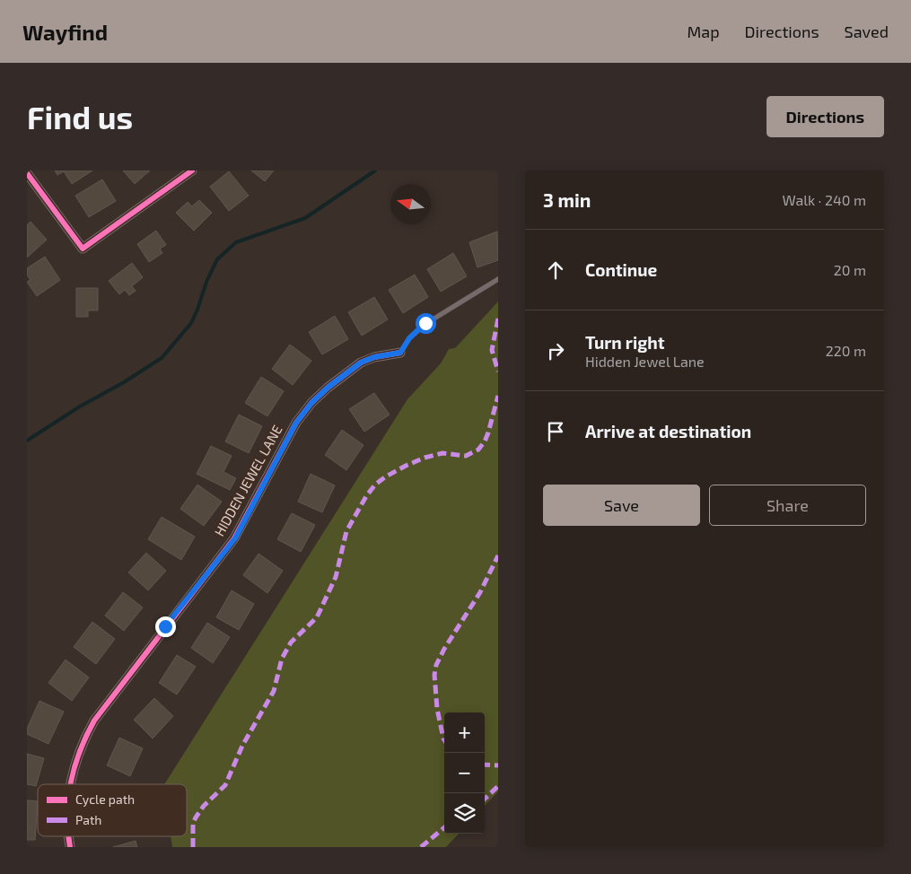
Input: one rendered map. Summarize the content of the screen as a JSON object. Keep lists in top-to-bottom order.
{
  "streets": {
    "street": ["HIDDEN JEWEL LANE"]
  },
  "legend": ["Cycle path", "Path"],
  "north": "left",
  "page": {
    "header": "Wayfind",
    "nav": ["Map", "Directions", "Saved"],
    "buttons": [
      "Directions",
      ["Save", "Share"]
    ],
    "title": "Find us",
    "heading": ["3 min", "Walk · 240 m"],
    "list": [
      ["Continue", "20 m"],
      ["Turn right", "Hidden Jewel Lane", "220 m"],
      "Arrive at destination"
    ],
    "map_buttons": ["+", "−"]
  }
}
